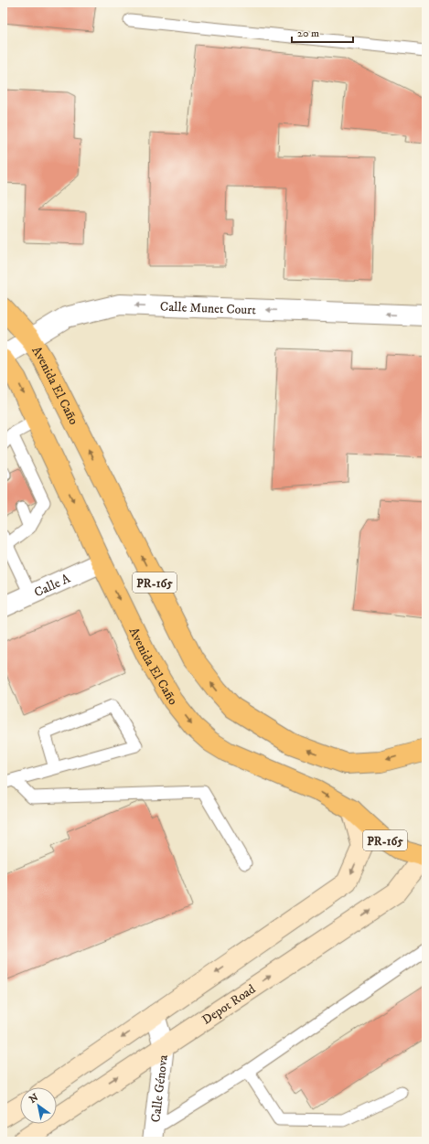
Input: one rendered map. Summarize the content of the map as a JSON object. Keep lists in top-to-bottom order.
{
  "streets": {
    "main road": ["Avenida El Caño", "PR-165"],
    "street": [
      "Calle Munet Court",
      "Calle A",
      "Depot Road",
      "Calle Génova"
    ]
  },
  "crossings": [
    ["Calle Munet Court", "Avenida El Caño"],
    ["Avenida El Caño", "Calle A"],
    ["Avenida El Caño", "Depot Road"],
    ["Depot Road", "Calle Génova"]
  ],
  "one_way": ["Calle Munet Court"],
  "scale_bar": "20 m",
  "north": "top left"
}
